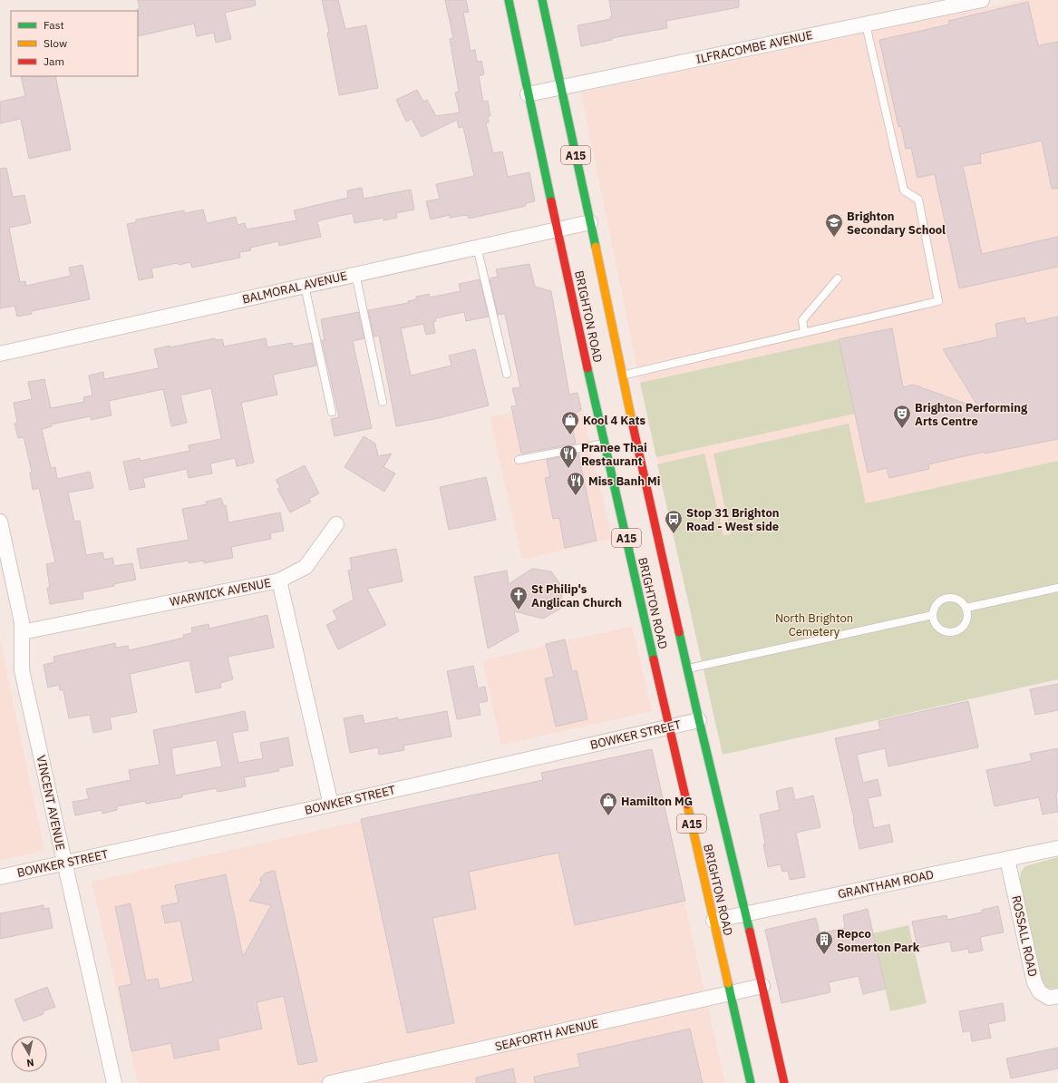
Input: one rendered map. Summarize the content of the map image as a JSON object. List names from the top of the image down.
{
  "streets": {
    "main road": ["A15", "BRIGHTON ROAD"],
    "street": [
      "ILFRACOMBE AVENUE",
      "BALMORAL AVENUE",
      "WARWICK AVENUE",
      "BOWKER STREET",
      "VINCENT AVENUE",
      "GRANTHAM ROAD",
      "ROSSALL ROAD",
      "SEAFORTH AVENUE"
    ]
  },
  "crossings": [
    ["ILFRACOMBE AVENUE", "BRIGHTON ROAD"],
    ["BALMORAL AVENUE", "BRIGHTON ROAD"],
    ["BRIGHTON ROAD", "BOWKER STREET"],
    ["BRIGHTON ROAD", "GRANTHAM ROAD"],
    ["BRIGHTON ROAD", "SEAFORTH AVENUE"],
    ["WARWICK AVENUE", "BOWKER STREET"],
    ["WARWICK AVENUE", "VINCENT AVENUE"],
    ["BOWKER STREET", "VINCENT AVENUE"],
    ["GRANTHAM ROAD", "ROSSALL ROAD"]
  ],
  "parks": ["North Brighton Cemetery"],
  "places": {
    "school or university": ["Brighton Secondary School"],
    "theatre": ["Brighton Performing Arts Centre"],
    "shop": ["Kool 4 Kats", "Hamilton MG"],
    "restaurant": ["Pranee Thai Restaurant", "Miss Banh Mi"],
    "bus stop": ["Stop 31 Brighton Road - West side"],
    "church": ["St Philip's Anglican Church"],
    "building": ["Repco Somerton Park"]
  },
  "legend": ["Fast", "Slow", "Jam"],
  "north": "bottom"
}
